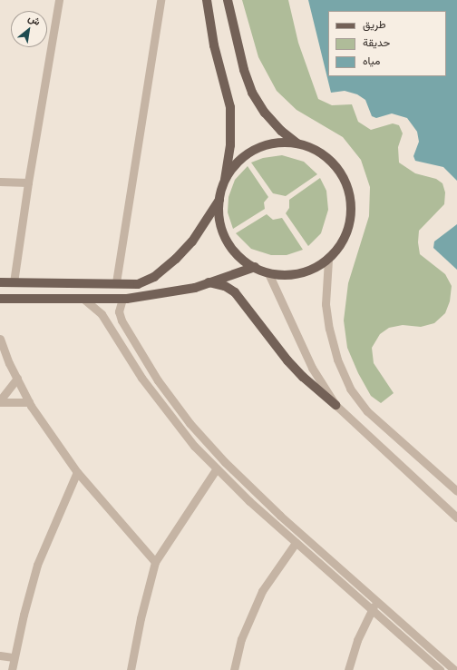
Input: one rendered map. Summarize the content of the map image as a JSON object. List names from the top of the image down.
{
  "legend": ["طريق", "حديقة", "مياه"],
  "north": "top right"
}
